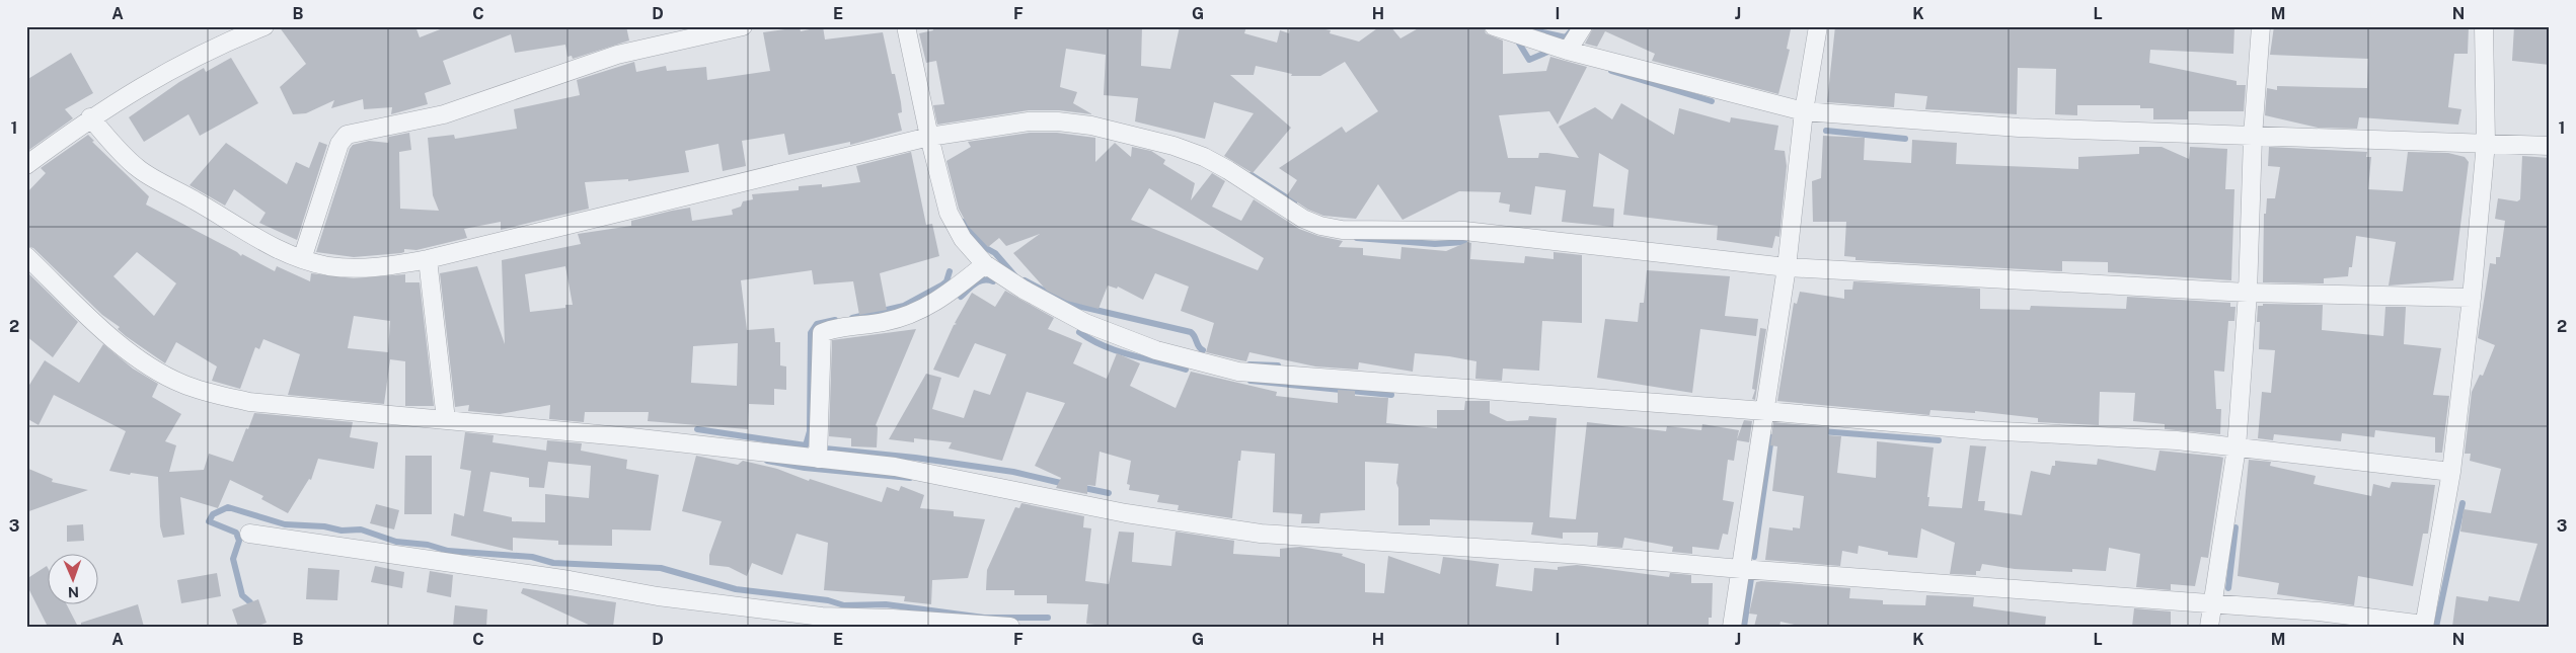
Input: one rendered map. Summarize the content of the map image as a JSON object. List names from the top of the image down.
{
  "north": "bottom",
  "grid": {
    "columns": [
      "A",
      "B",
      "C",
      "D",
      "E",
      "F",
      "G",
      "H",
      "I",
      "J",
      "K",
      "L",
      "M",
      "N"
    ],
    "rows": ["1", "2", "3"]
  }
}
